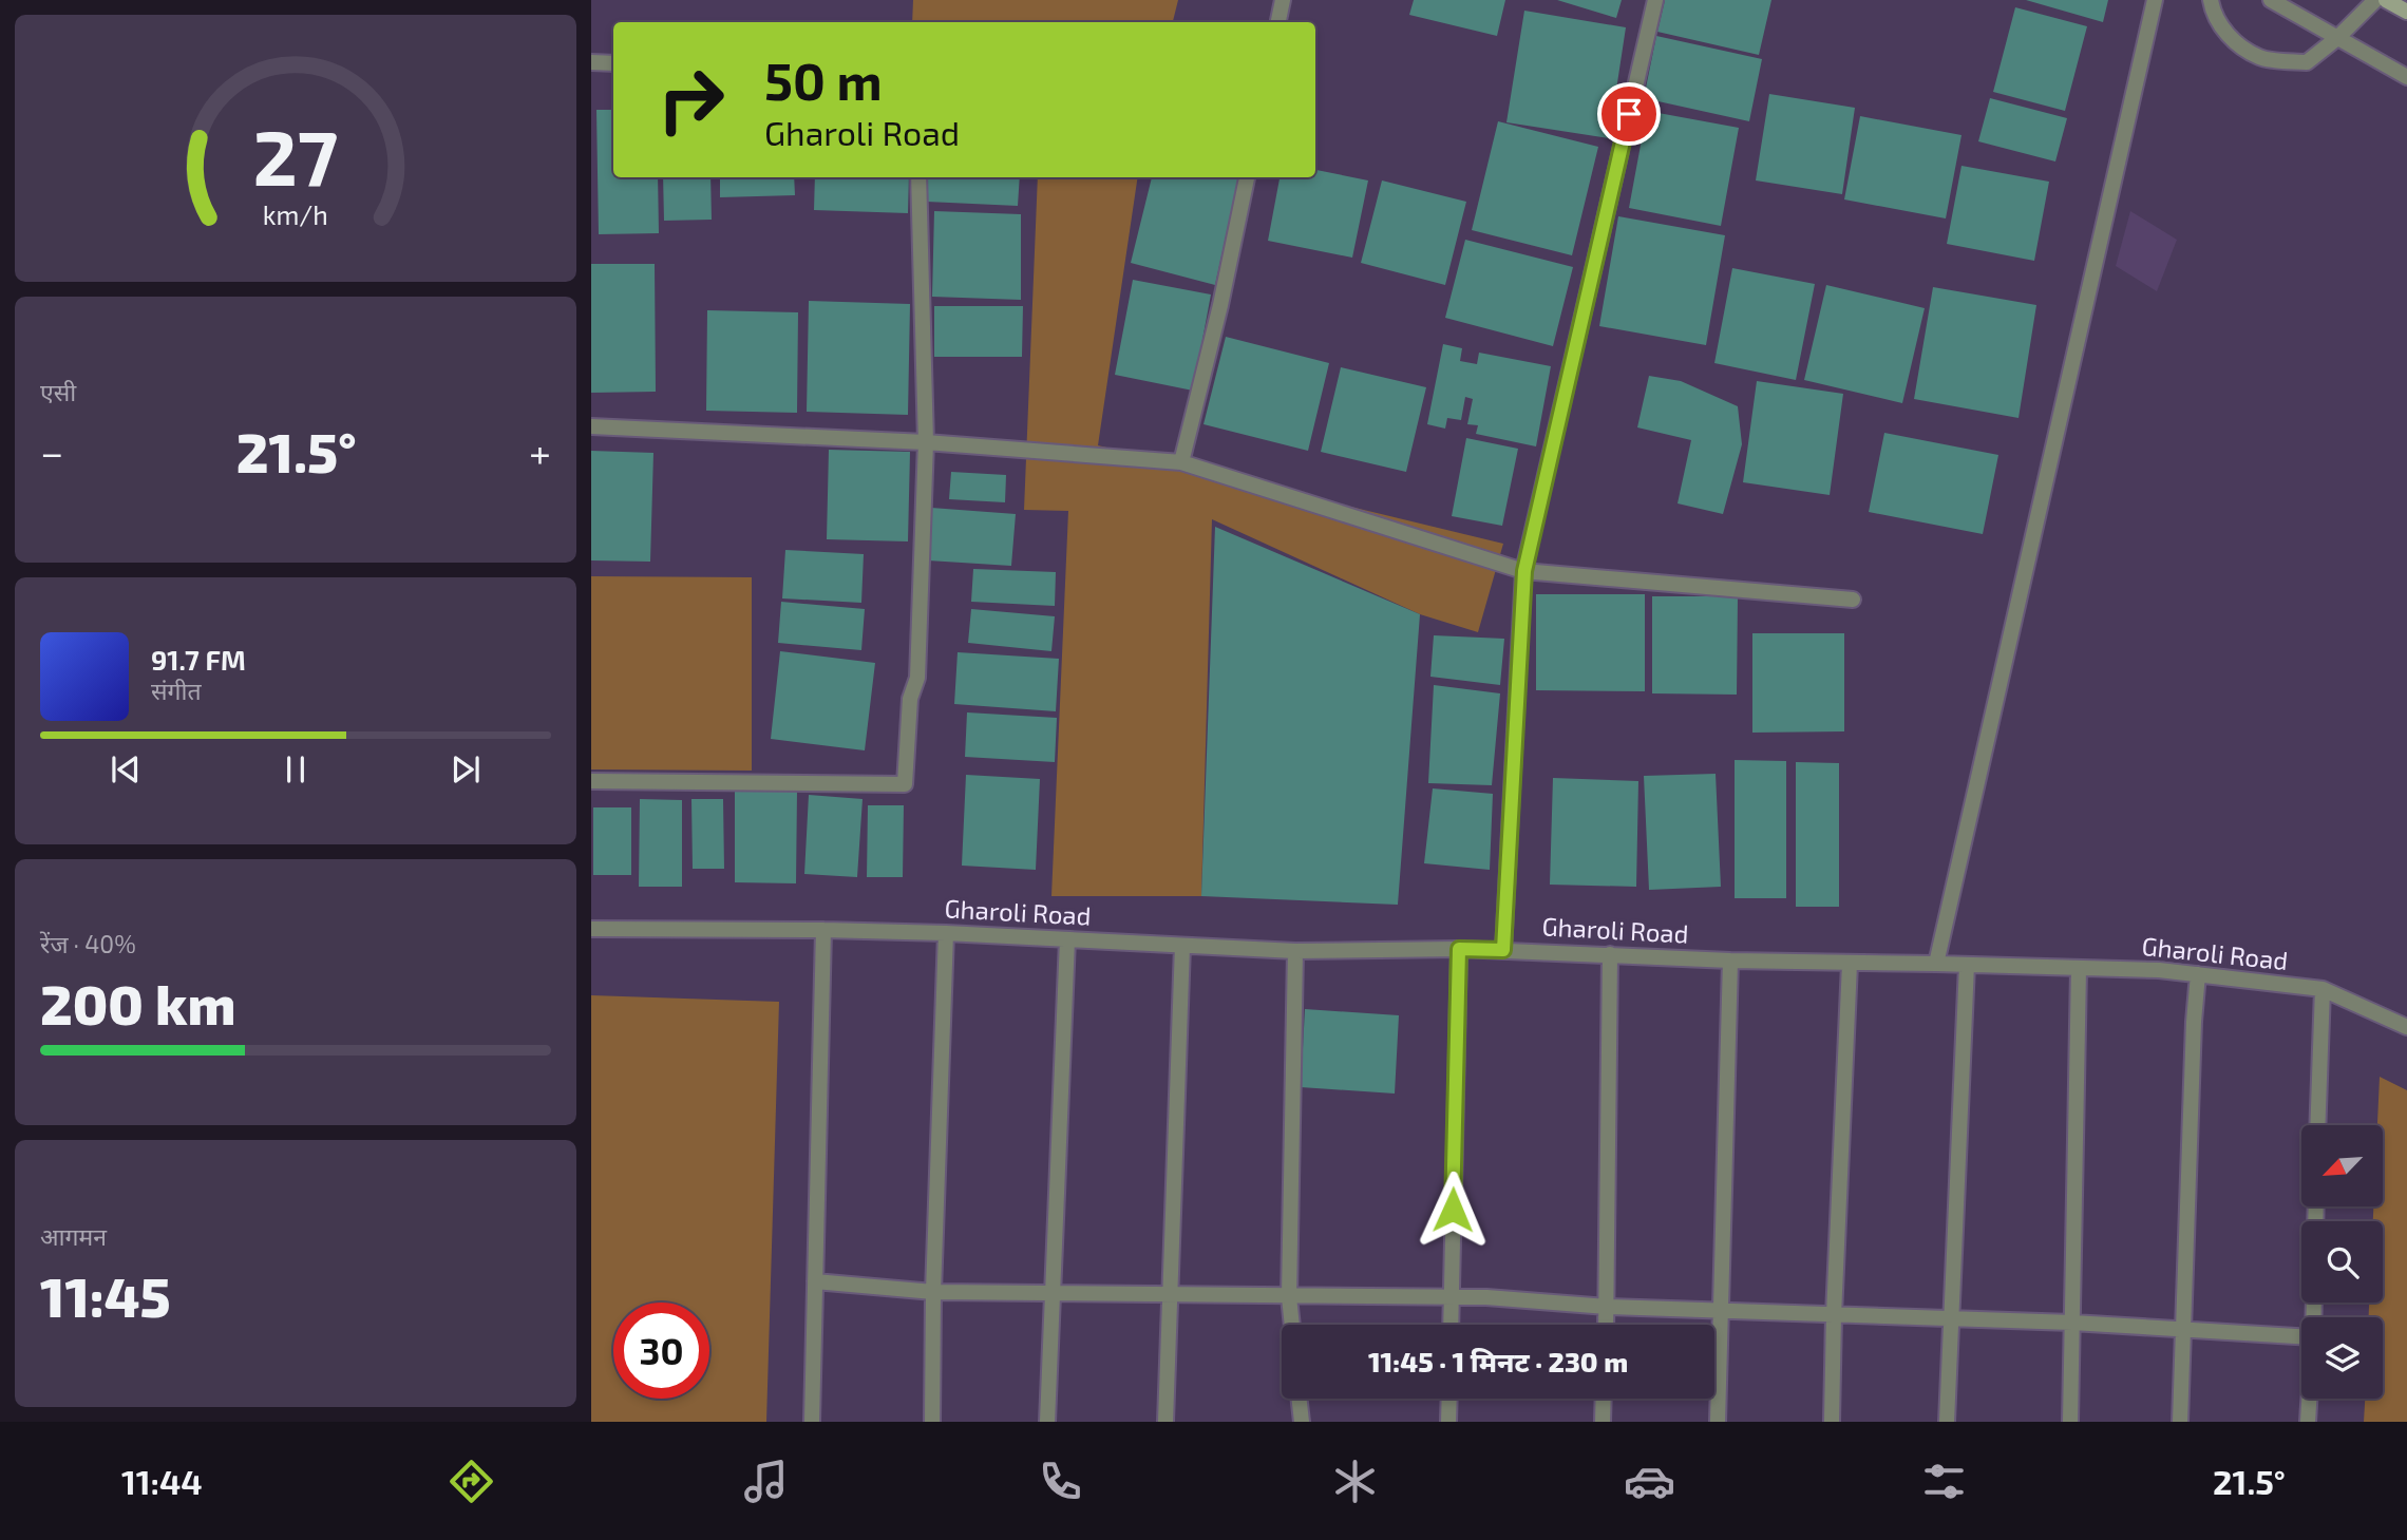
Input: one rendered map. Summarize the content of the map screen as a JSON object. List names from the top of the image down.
{
  "streets": {
    "street": ["Gharoli Road"]
  },
  "north": "bottom left",
  "page": {
    "turn": ["50 m", "Gharoli Road"],
    "tile": [
      "एसी",
      ["रेंज · 40%", "200 km"],
      ["आगमन", "11:45"]
    ],
    "heat": ["−", "21.5°", "+"],
    "song": ["91.7 FM", "संगीत"],
    "limit": "30",
    "trip": "11:45 · 1 मिनट · 230 m",
    "tabs": ["11:44", "21.5°"],
    "gauge": ["27", "km/h"]
  }
}
